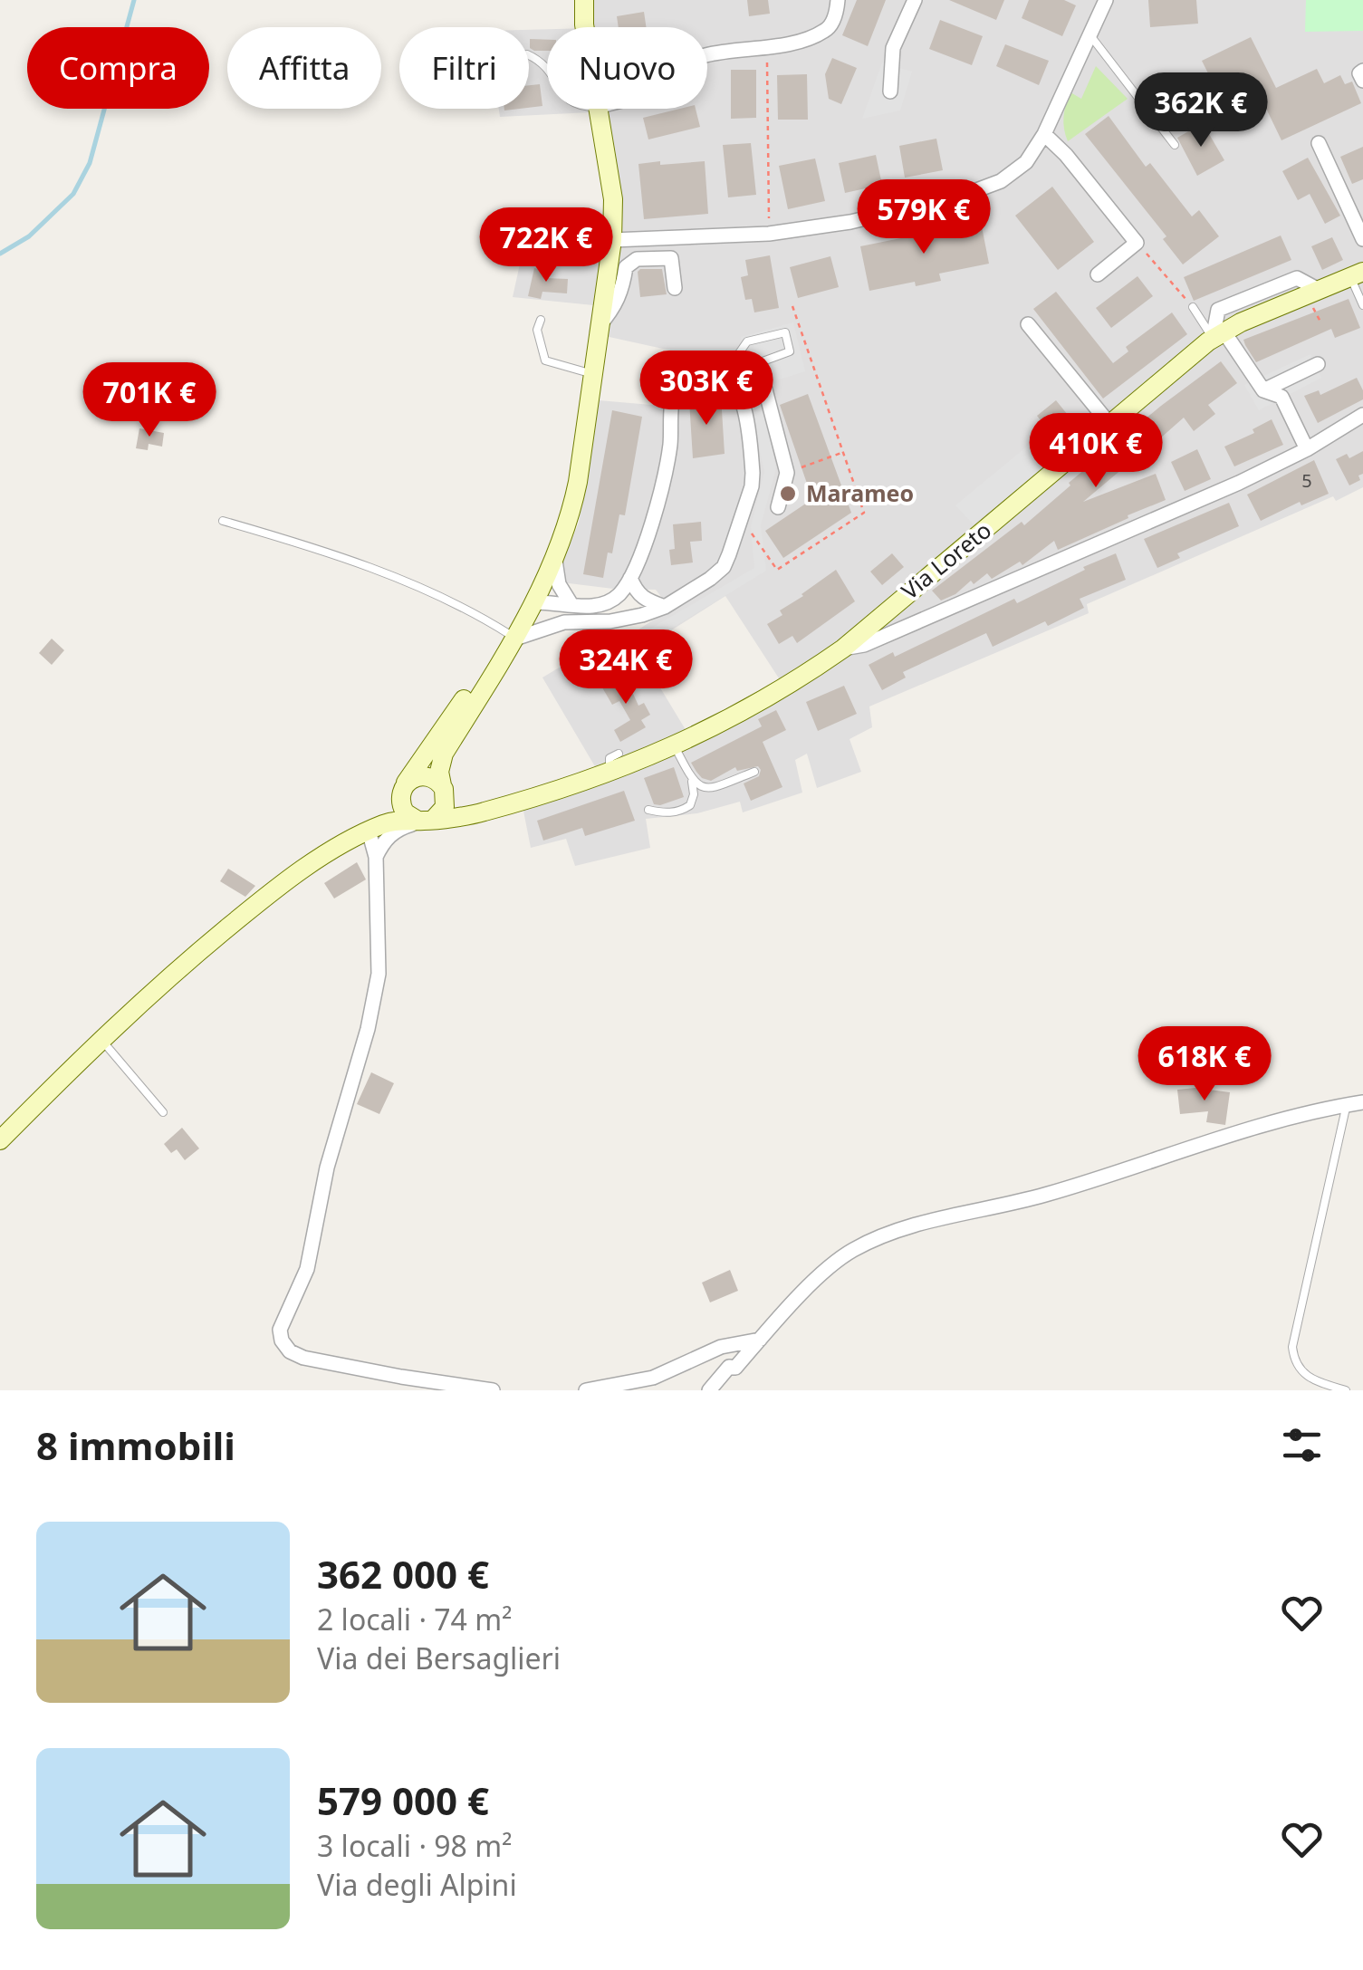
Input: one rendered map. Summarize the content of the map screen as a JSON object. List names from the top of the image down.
{
  "streets": {
    "main road": ["Via Loreto"]
  },
  "places": ["Marameo"],
  "house_numbers": ["5"],
  "page": {
    "chip": [
      "Compra",
      "Affitta",
      "Filtri",
      "Nuovo"
    ],
    "price": [
      "362K €",
      "579K €",
      "722K €",
      "303K €",
      "701K €",
      "410K €",
      "324K €",
      "618K €"
    ],
    "heading": "8 immobili",
    "list": [
      {
        "name": "362 000 €",
        "note": "2 locali · 74 m² · Via dei Bersaglieri"
      },
      {
        "name": "579 000 €",
        "note": "3 locali · 98 m² · Via degli Alpini"
      }
    ]
  }
}
